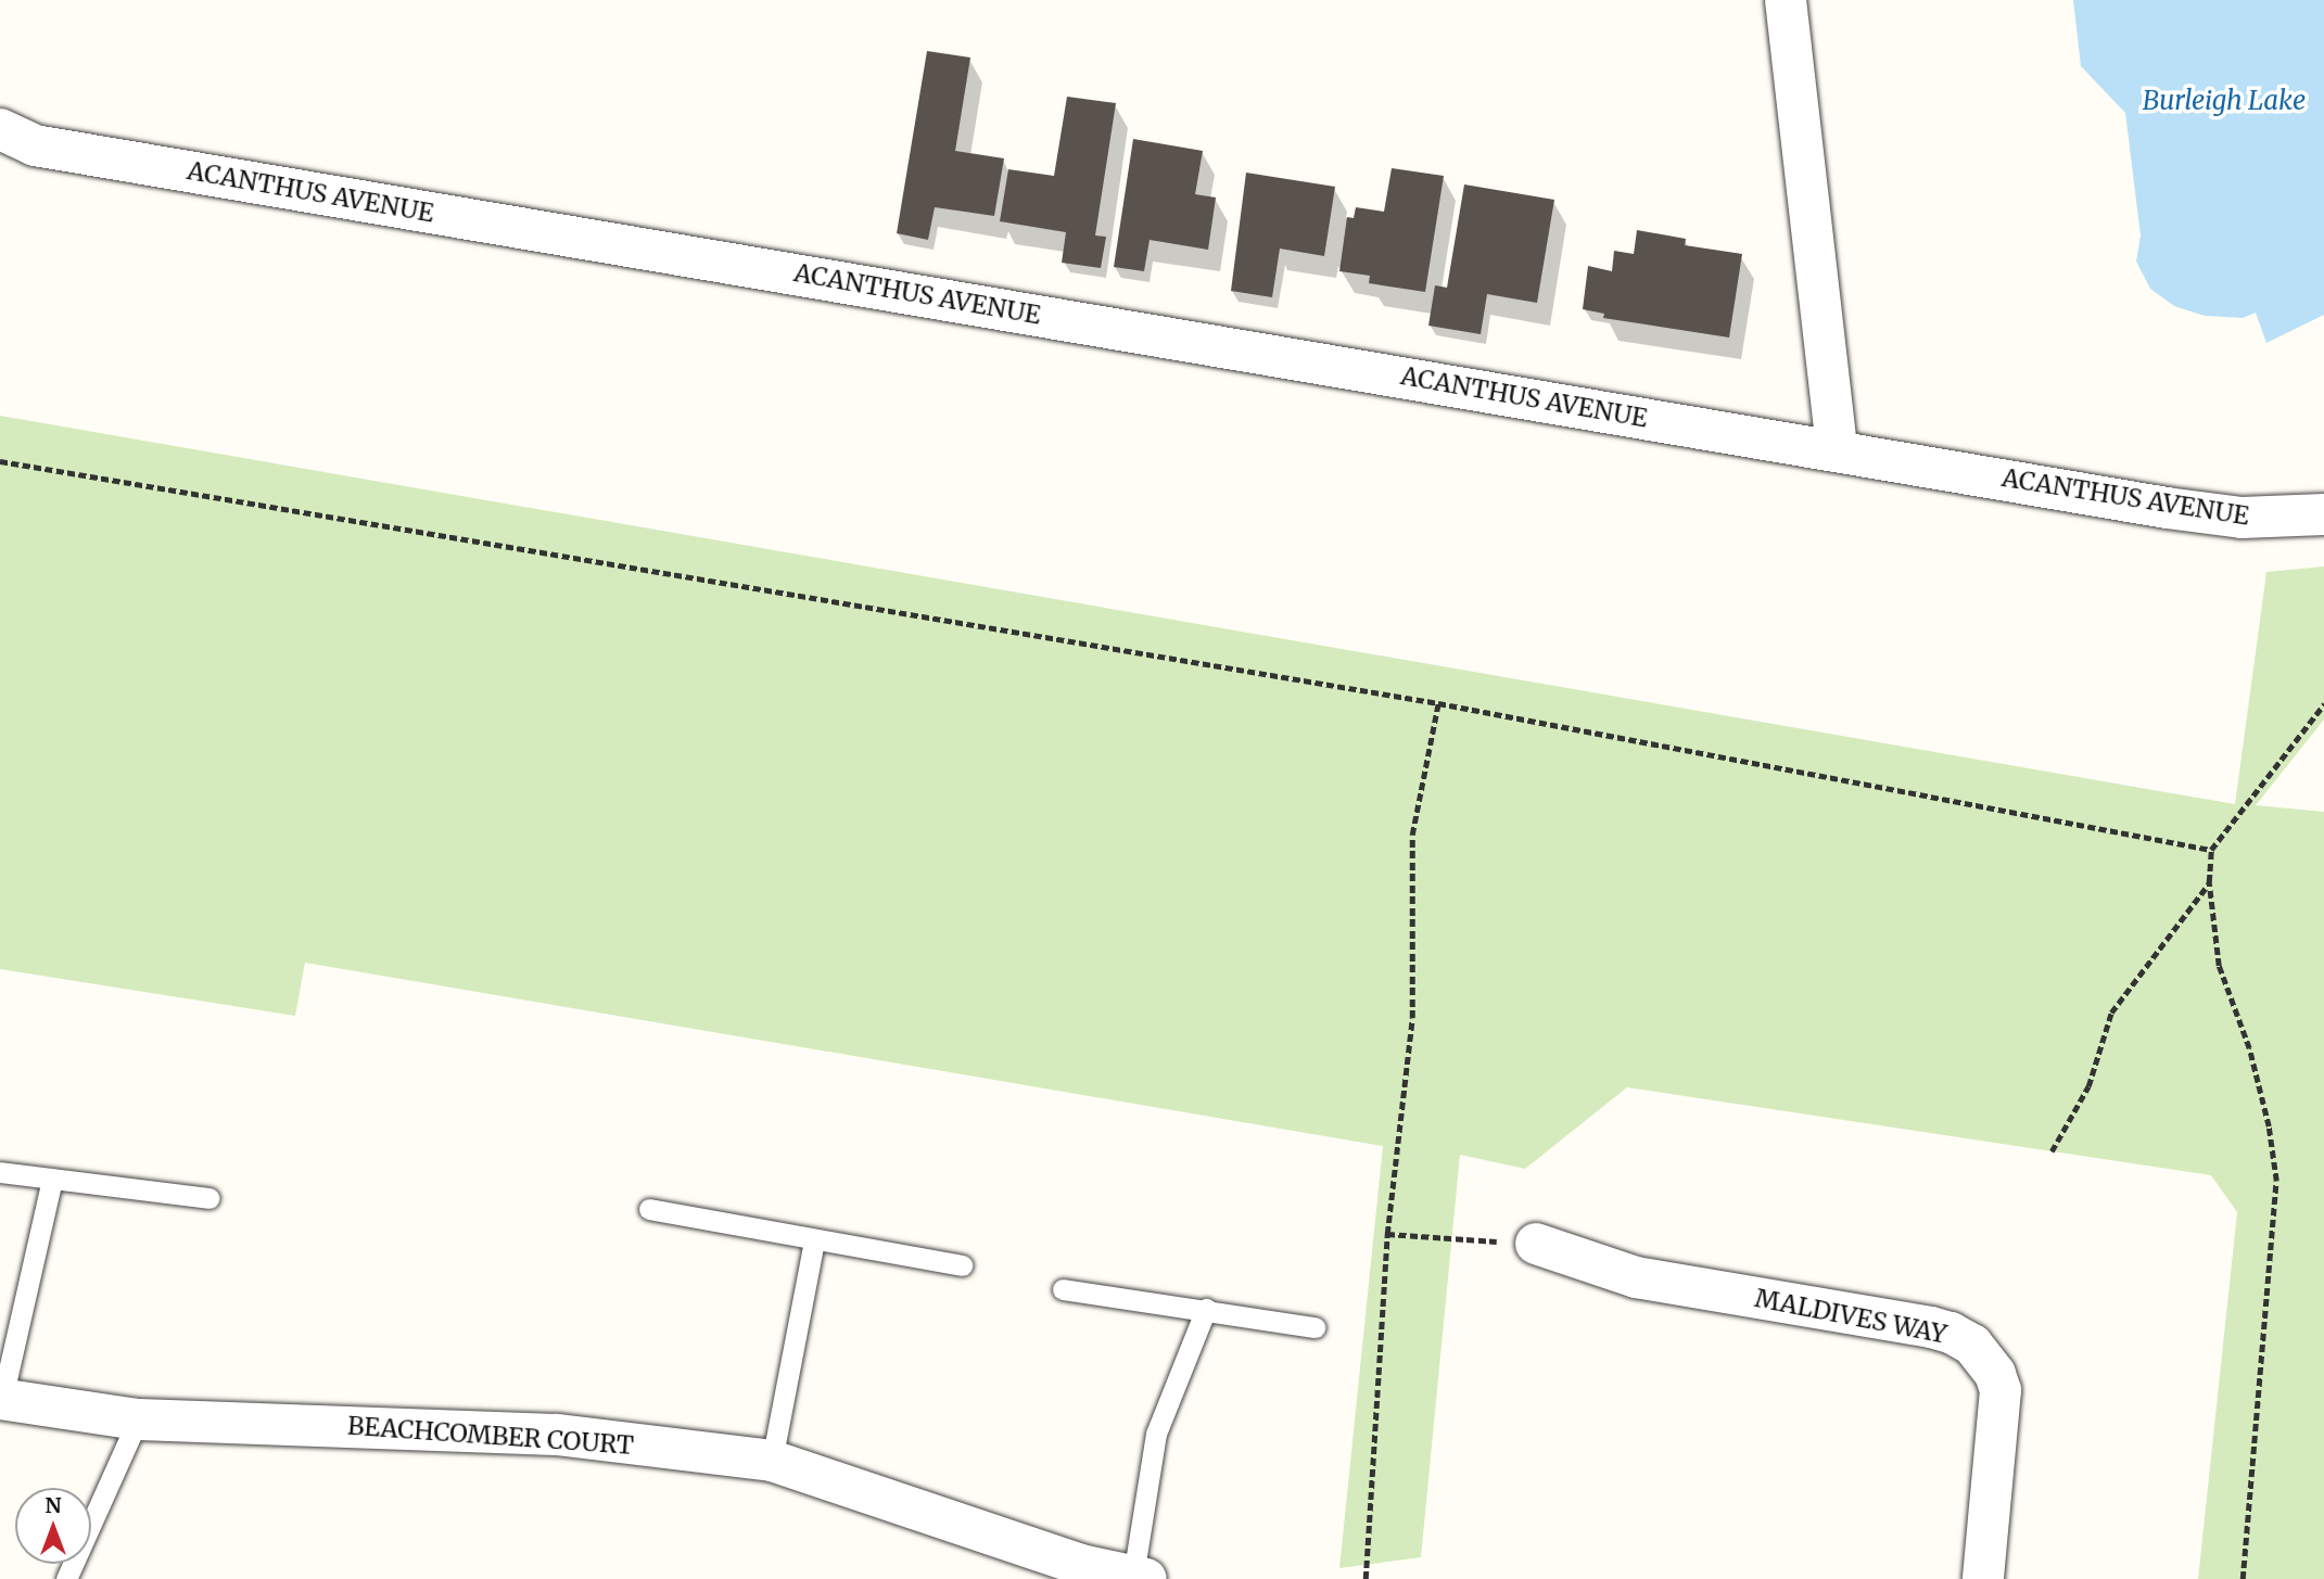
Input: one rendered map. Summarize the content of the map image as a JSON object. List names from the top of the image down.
{
  "streets": {
    "street": ["ACANTHUS AVENUE", "MALDIVES WAY", "BEACHCOMBER COURT"]
  },
  "water": ["Burleigh Lake"],
  "north": "top"
}
